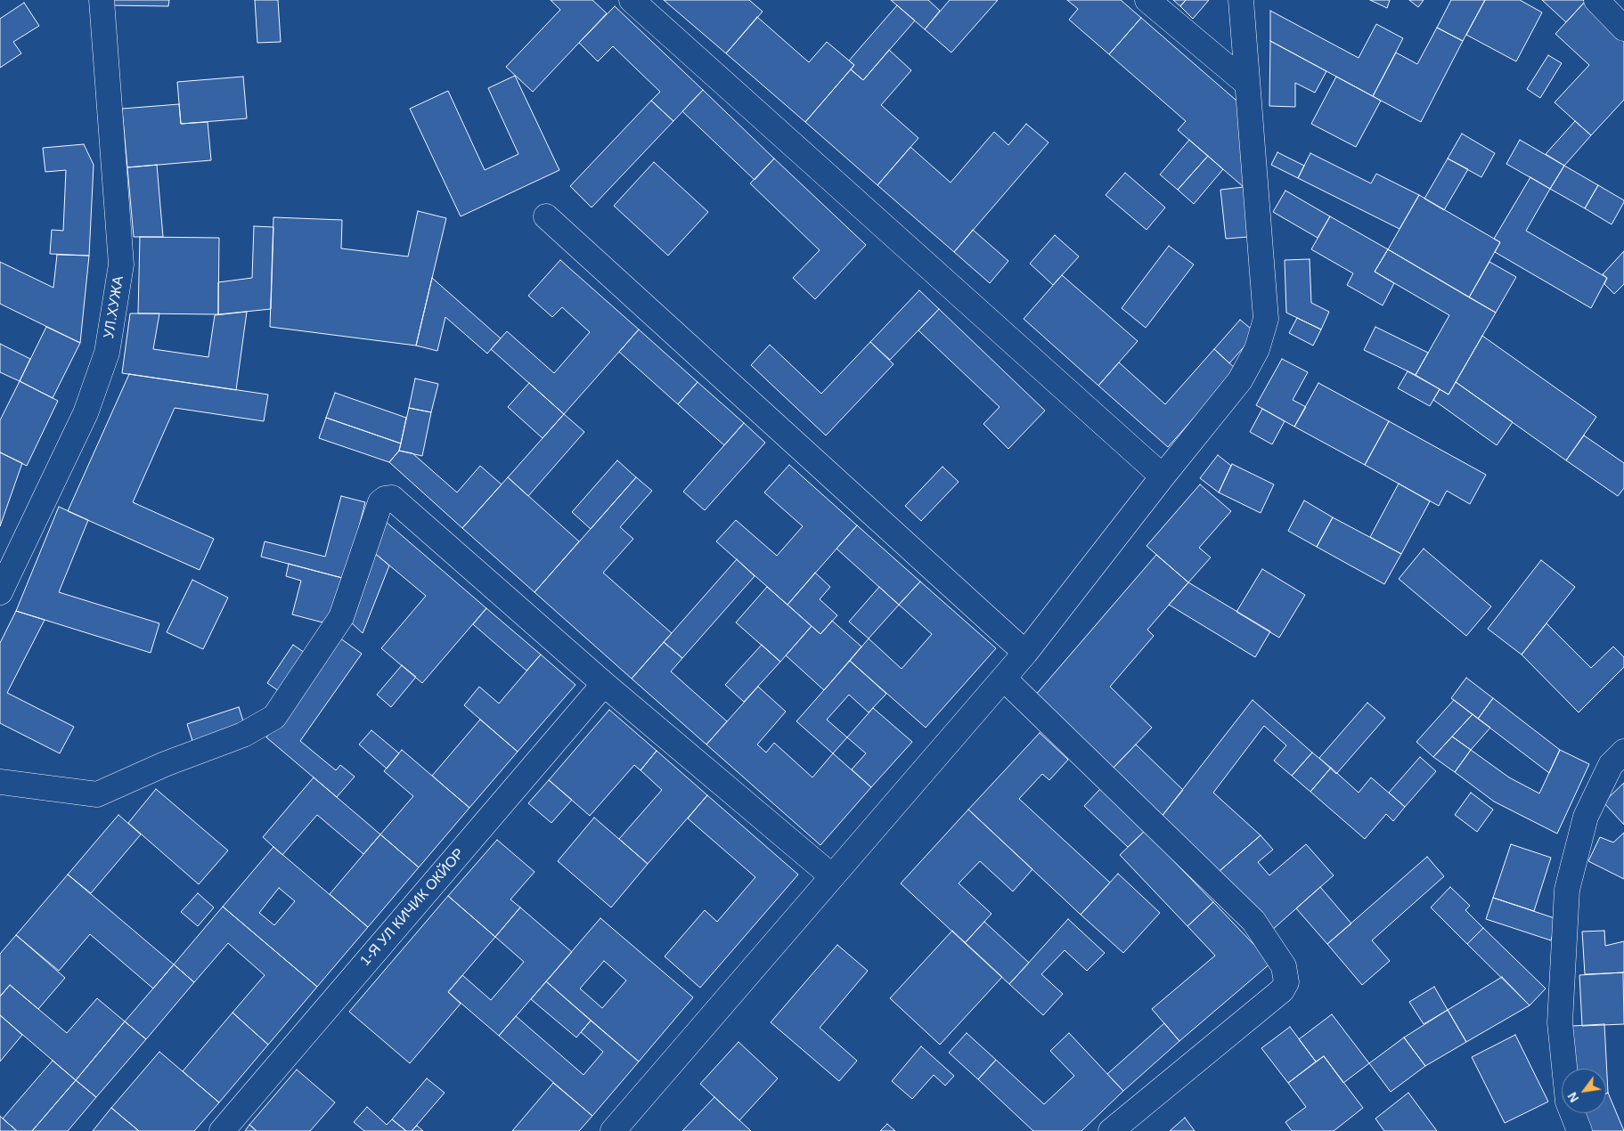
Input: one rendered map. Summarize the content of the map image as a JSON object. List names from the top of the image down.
{
  "streets": {
    "street": ["УЛ.ХУЖА", "1-Я УЛ КИЧИК ОКЙОР"]
  },
  "north": "bottom left"
}
